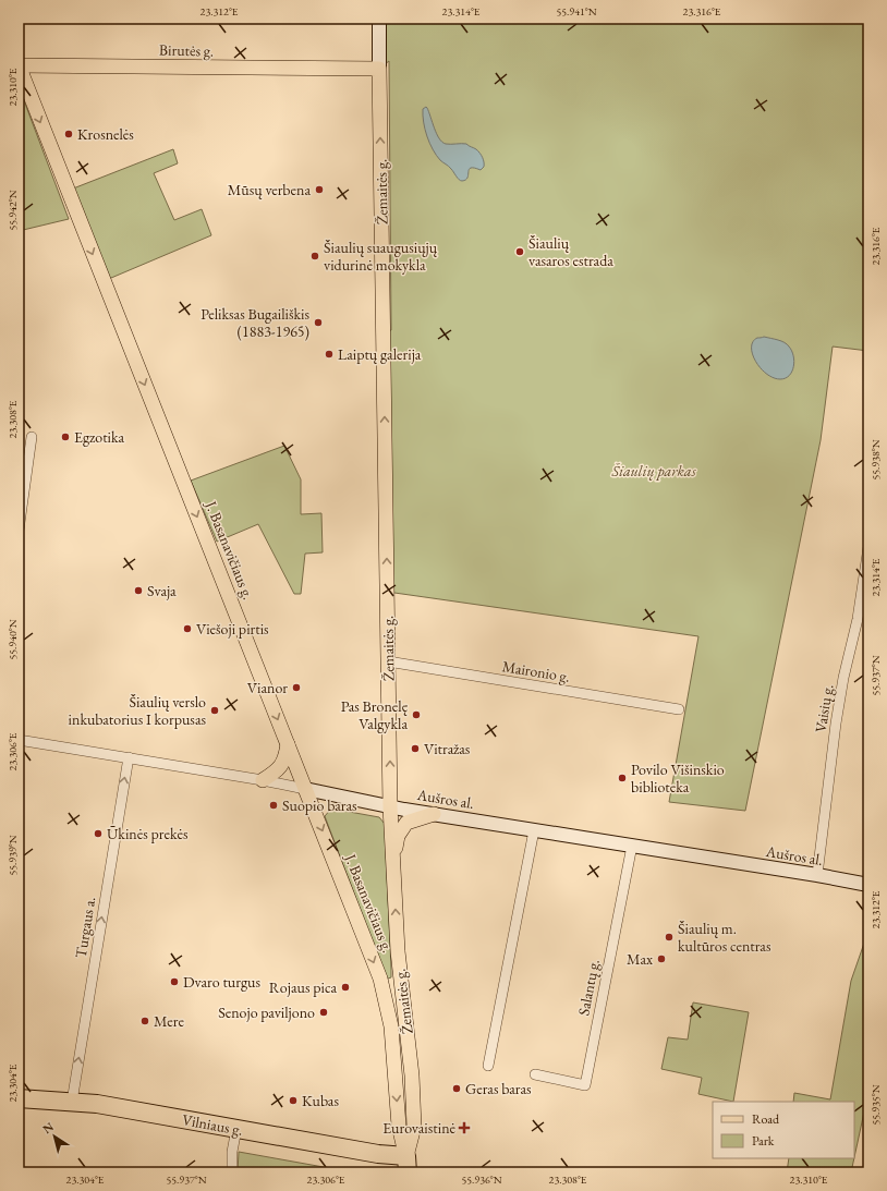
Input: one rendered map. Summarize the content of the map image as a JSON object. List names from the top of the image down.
{
  "streets": {
    "highway": ["Vilniaus g."],
    "main road": [
      "Birutės g.",
      "Žemaitės g.",
      "J. Basanavičiaus g.",
      "Aušros al."
    ],
    "street": [
      "Maironio g.",
      "Vaisių g.",
      "Turgaus a.",
      "Salantų g."
    ]
  },
  "crossings": [
    ["Birutės g.", "Žemaitės g."],
    ["Birutės g.", "J. Basanavičiaus g."],
    ["Žemaitės g.", "J. Basanavičiaus g."],
    ["Žemaitės g.", "Maironio g."],
    ["Žemaitės g.", "Aušros al."],
    ["Žemaitės g.", "Vilniaus g."],
    ["J. Basanavičiaus g.", "Aušros al."],
    ["J. Basanavičiaus g.", "Vilniaus g."],
    ["Vaisių g.", "Aušros al."],
    ["Aušros al.", "Turgaus a."],
    ["Aušros al.", "Salantų g."],
    ["Turgaus a.", "Vilniaus g."]
  ],
  "one_way": ["Žemaitės g.", "J. Basanavičiaus g.", "Turgaus a."],
  "parks": ["Šiaulių parkas"],
  "places": {
    "other": [
      "Krosnelės",
      "Mūsų verbena",
      "Šiaulių vasaros estrada",
      "Šiaulių suaugusiųjų vidurinė mokykla",
      "Peliksas Bugailiškis (1883-1965)",
      "Laiptų galerija",
      "Egzotika",
      "Svaja",
      "Viešoji pirtis",
      "Vianor",
      "Šiaulių verslo inkubatorius I korpusas",
      "Pas Bronelę Valgykla",
      "Vitražas",
      "Povilo Višinskio biblioteka",
      "Suopio baras",
      "Ūkinės prekės",
      "Šiaulių m. kultūros centras",
      "Max",
      "Dvaro turgus",
      "Rojaus pica",
      "Senojo paviljono",
      "Mere",
      "Geras baras",
      "Kubas"
    ],
    "health": ["Eurovaistinė"]
  },
  "legend": ["Road", "Park"],
  "north": "top left",
  "coordinates": [
    "23.312°E",
    "23.314°E",
    "55.941°N",
    "23.316°E",
    "23.310°E",
    "55.942°N",
    "23.308°E",
    "55.938°N",
    "55.940°N",
    "55.937°N",
    "23.306°E",
    "55.939°N",
    "23.304°E",
    "55.935°N",
    "55.936°N"
  ]
}
